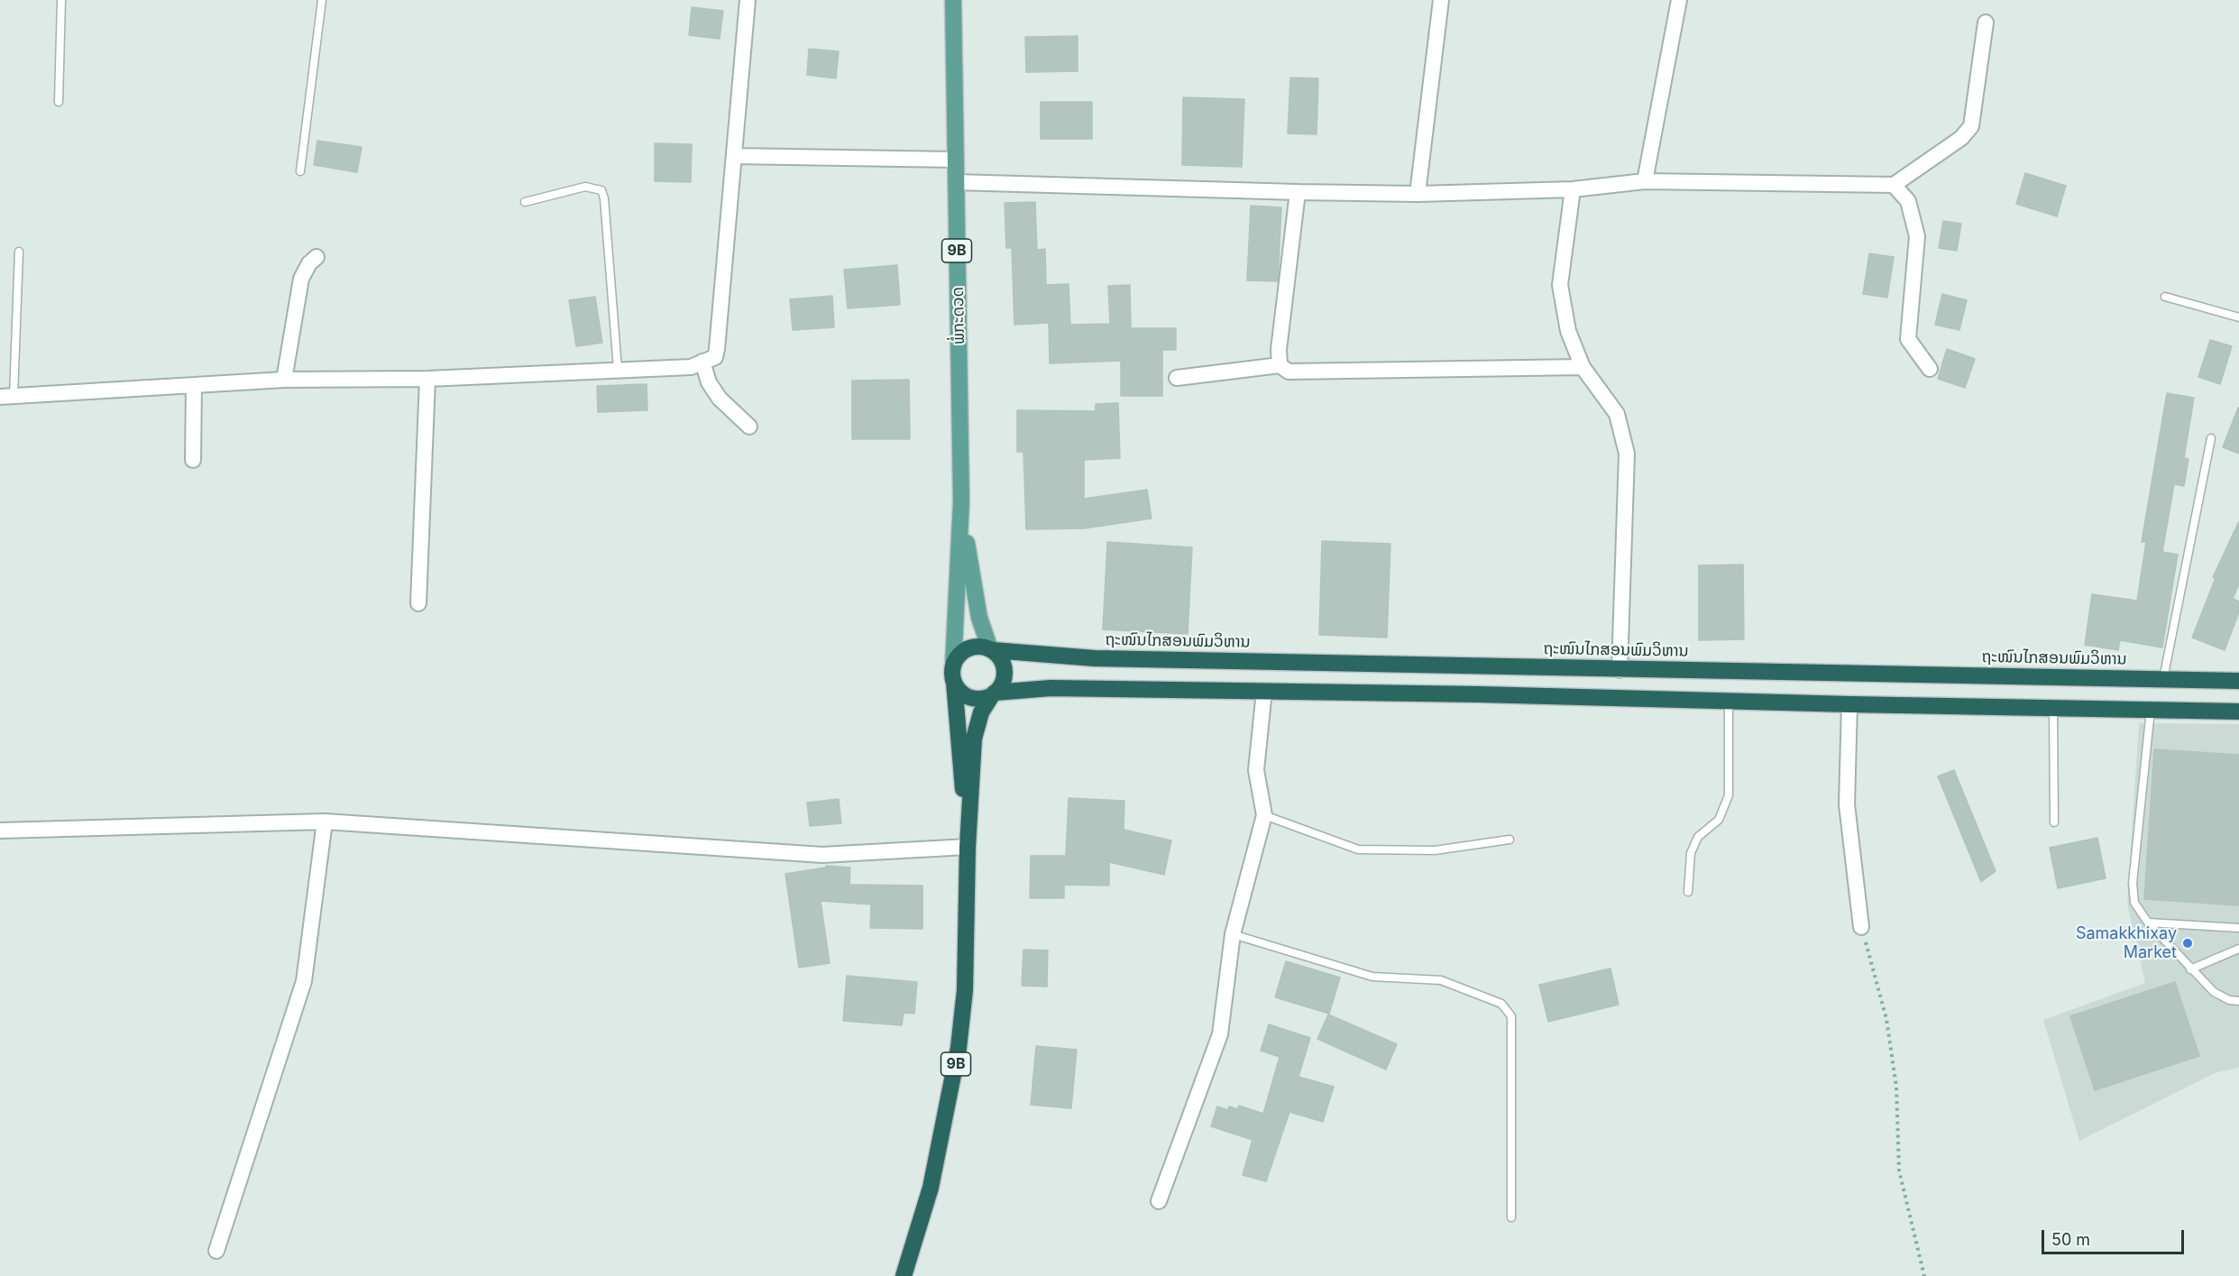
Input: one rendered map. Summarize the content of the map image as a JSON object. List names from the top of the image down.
{
  "streets": {
    "highway": ["9B", "ຖະໜົນໄກສອນພົມວິຫານ"],
    "main road": ["ພໍ່ກະດວດ"]
  },
  "crossings": [
    ["9B", "ພໍ່ກະດວດ"],
    ["9B", "ຖະໜົນໄກສອນພົມວິຫານ"]
  ],
  "places": ["Samakkhixay Market"],
  "scale_bar": "50 m"
}
